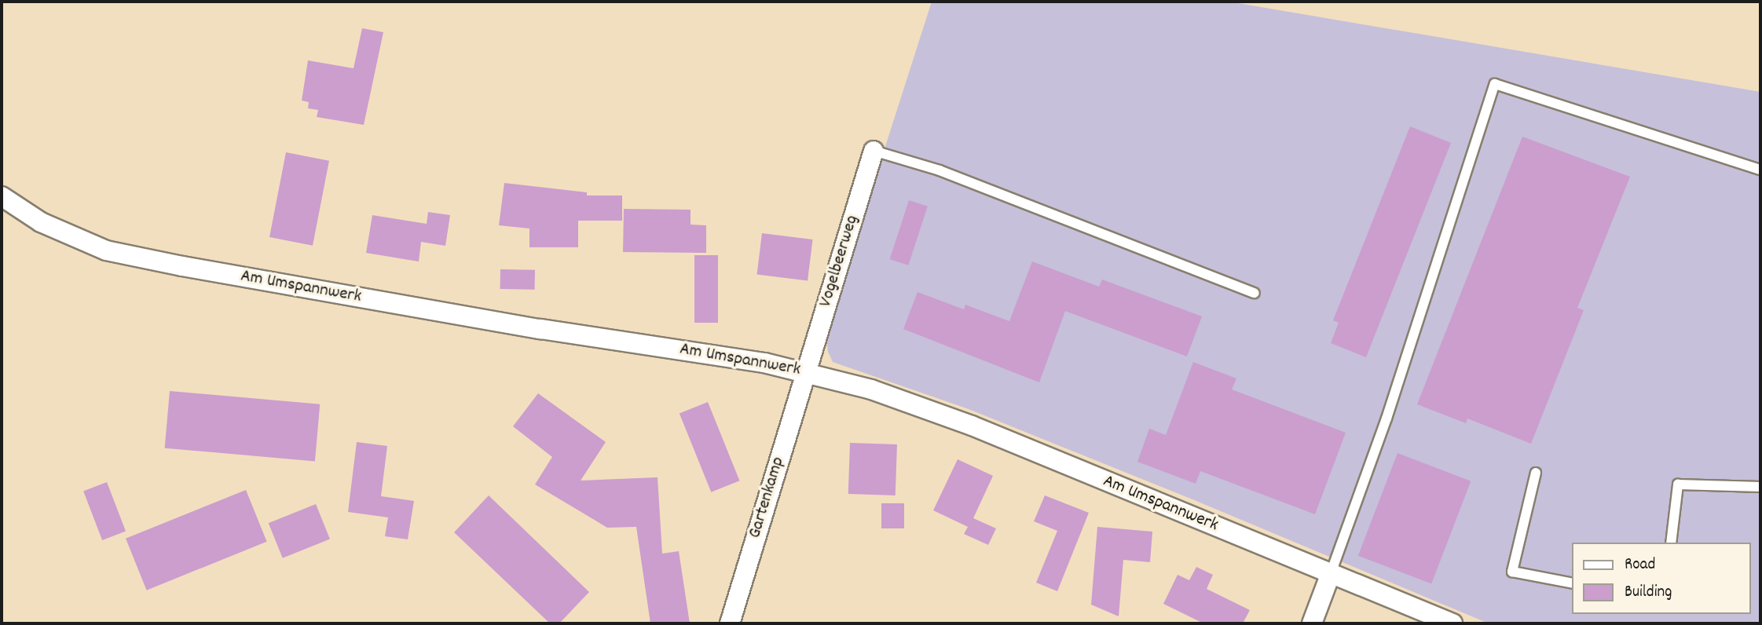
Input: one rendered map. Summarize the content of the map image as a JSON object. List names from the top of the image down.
{
  "streets": {
    "street": ["Vogelbeerweg", "Am Umspannwerk", "Gartenkamp"]
  },
  "crossings": [
    ["Vogelbeerweg", "Am Umspannwerk"],
    ["Vogelbeerweg", "Gartenkamp"],
    ["Am Umspannwerk", "Gartenkamp"]
  ],
  "legend": ["Road", "Building"]
}
